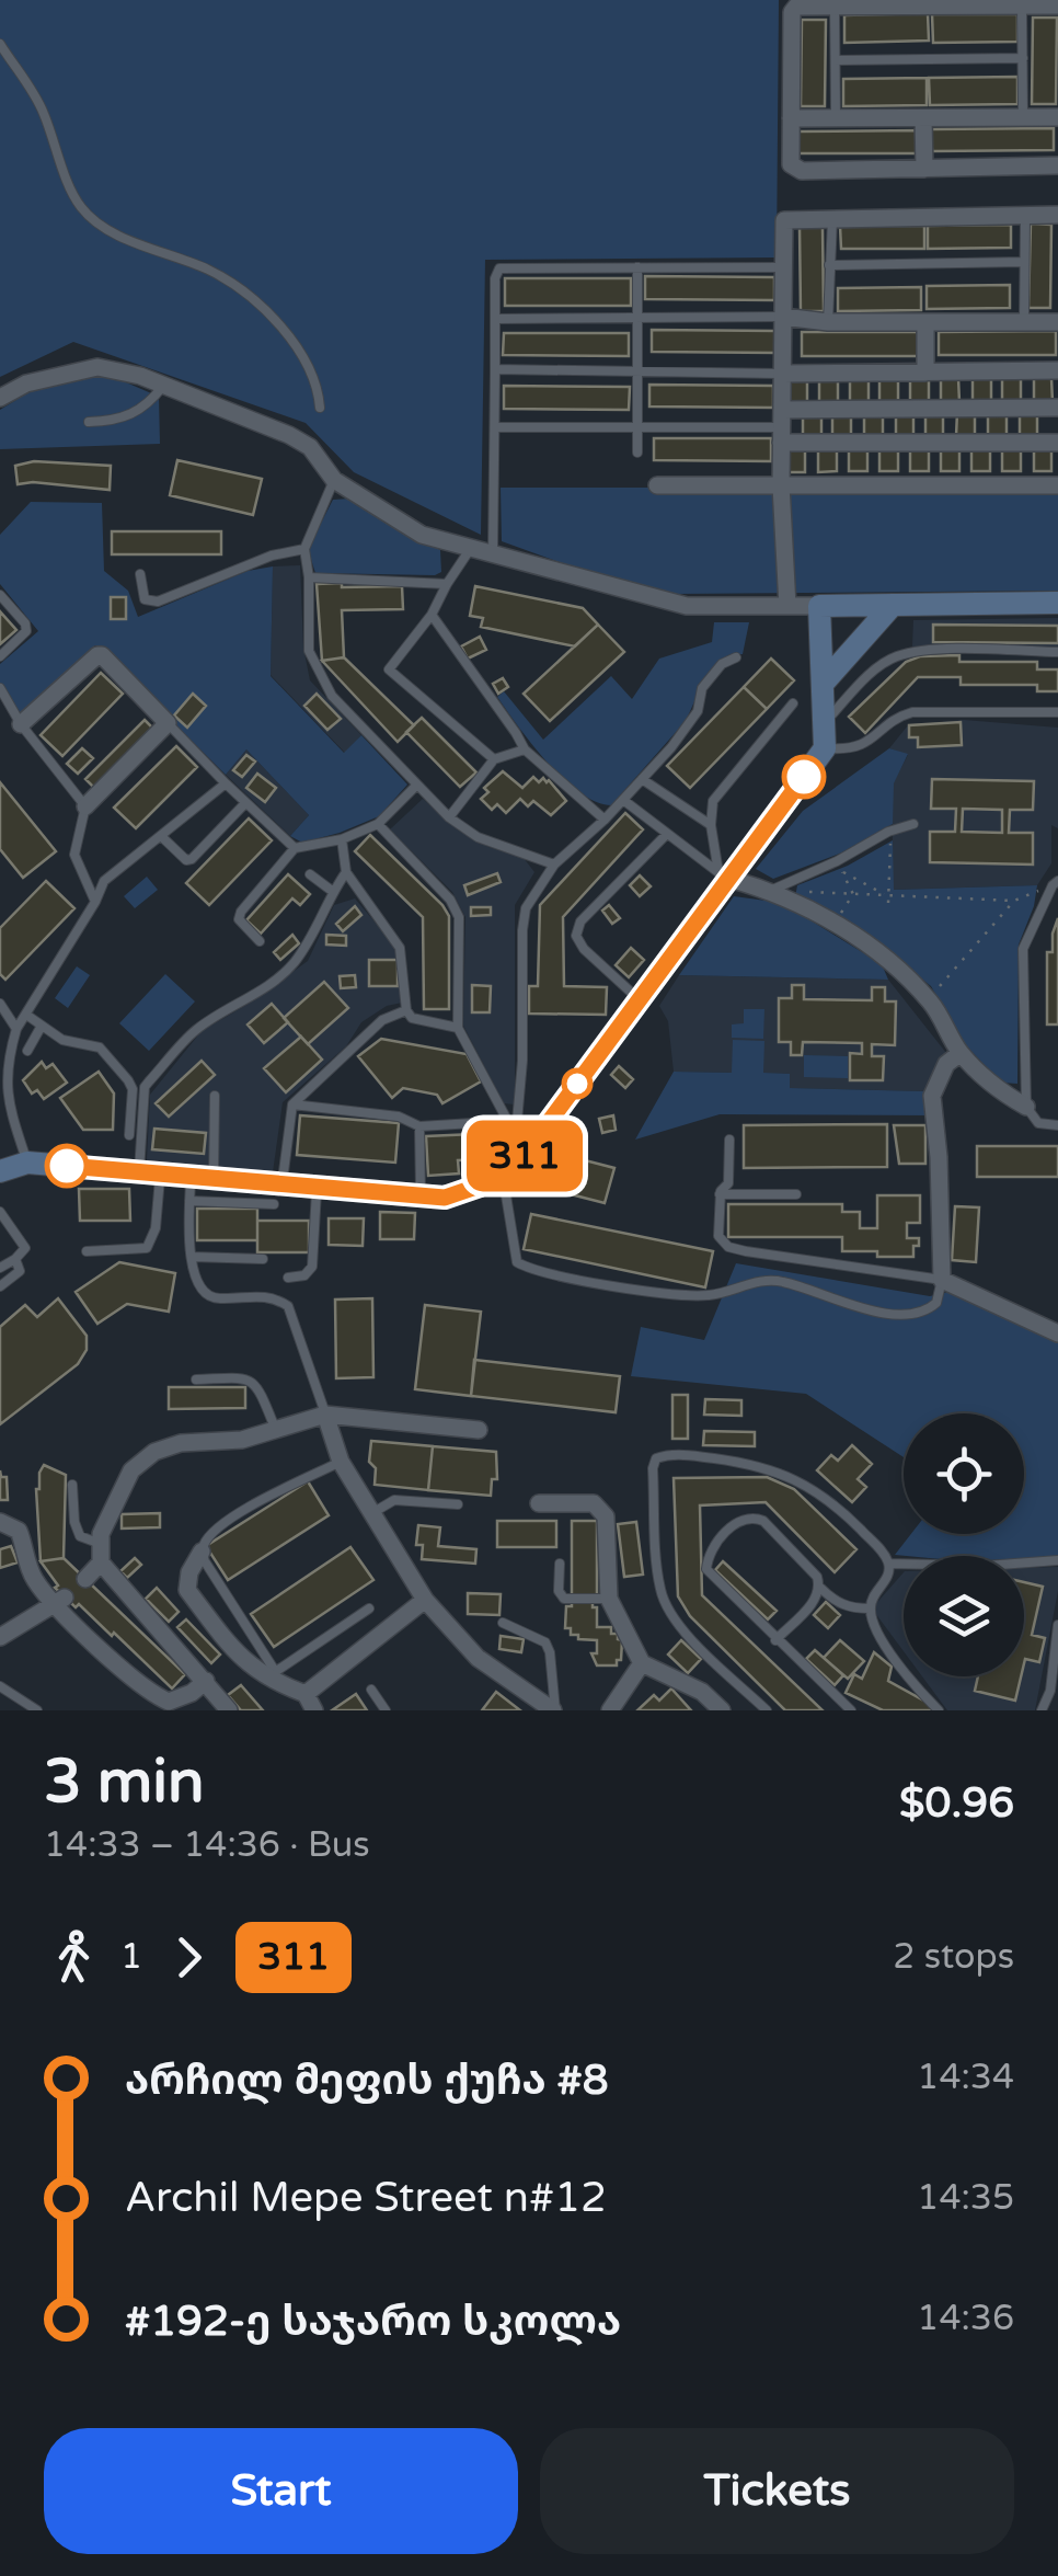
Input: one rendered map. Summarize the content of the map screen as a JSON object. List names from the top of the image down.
{
  "lines": ["bus line 311"],
  "page": {
    "on_map": "311",
    "heading": ["3 min", "14:33 – 14:36 · Bus", "$0.96"],
    "legs": ["1", "311", "2 stops"],
    "list": [
      {
        "name": "არჩილ მეფის ქუჩა #8",
        "value": "14:34"
      },
      {
        "name": "Archil Mepe Street n#12",
        "value": "14:35"
      },
      {
        "name": "#192-ე საჯარო სკოლა",
        "value": "14:36"
      }
    ],
    "buttons": ["Start", "Tickets"]
  }
}
